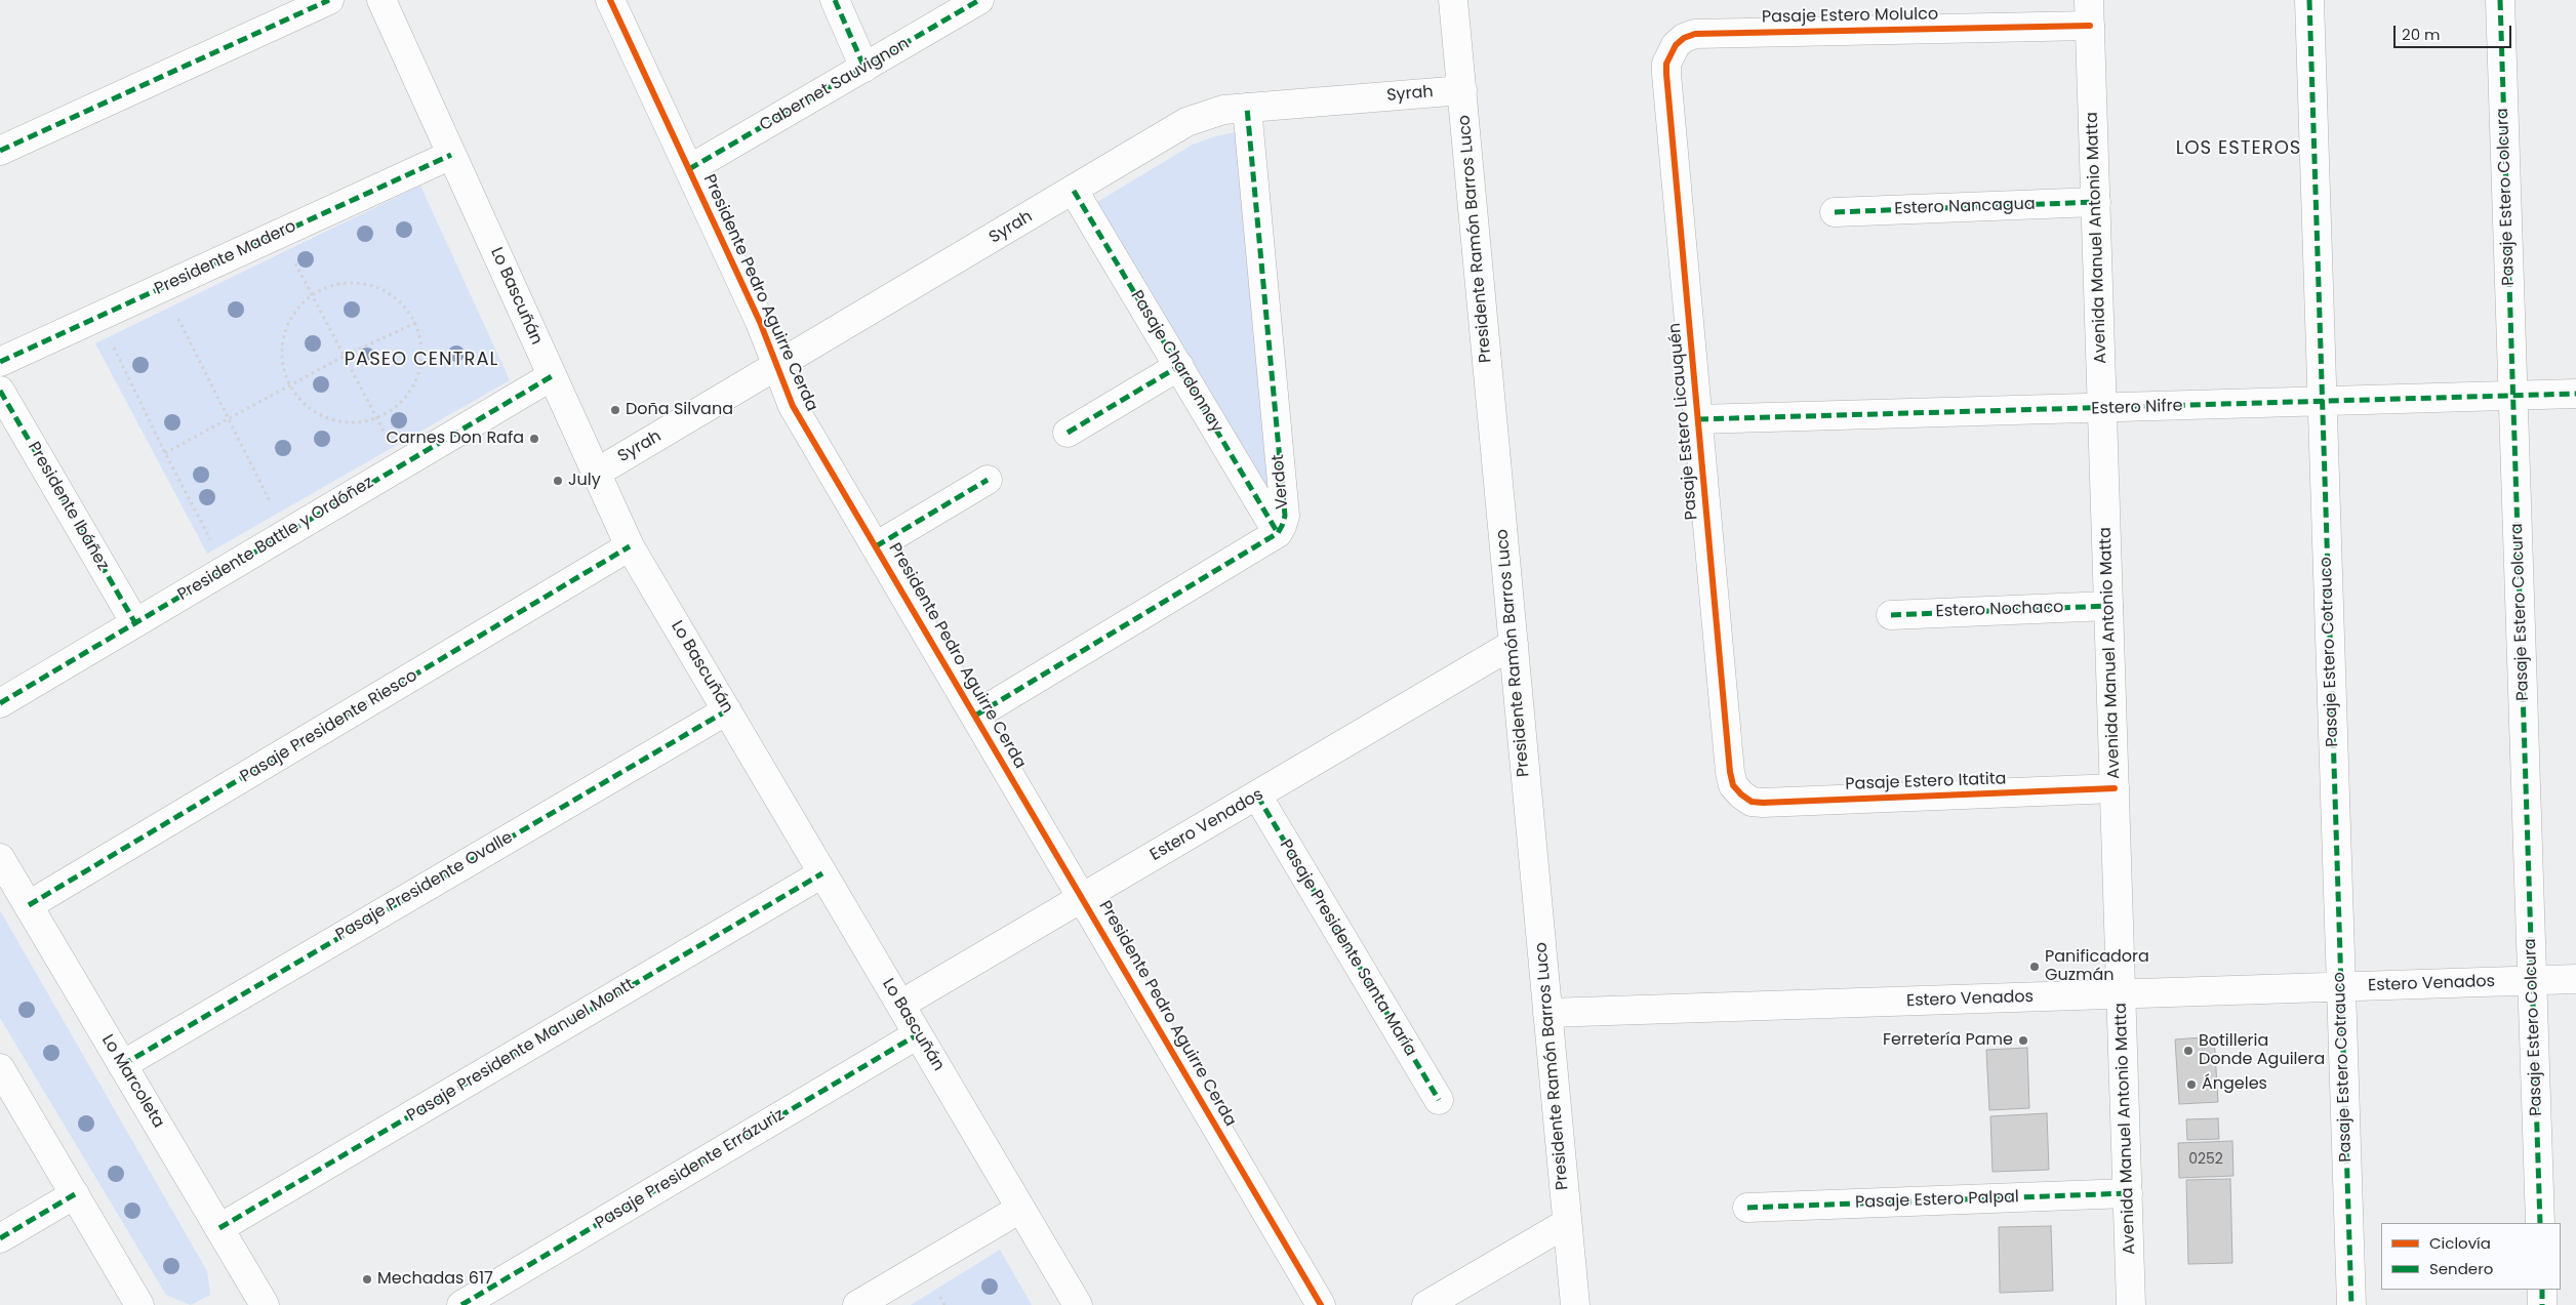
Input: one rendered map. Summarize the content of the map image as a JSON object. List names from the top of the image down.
{
  "streets": {
    "street": [
      "Pasaje Estero Molulco",
      "Cabernet Sauvignon",
      "Syrah",
      "Pasaje Estero Colcura",
      "Estero Nancagua",
      "Avenida Manuel Antonio Matta",
      "Presidente Ramón Barros Luco",
      "Presidente Madero",
      "Presidente Pedro Aguirre Cerda",
      "Lo Bascuñán",
      "Pasaje Chardonnay",
      "Estero Nifre",
      "Pasaje Estero Licauquén",
      "Verdot",
      "Presidente Ibáñez",
      "Presidente Battle y Ordóñez",
      "Estero Nochaco",
      "Pasaje Estero Cotrauco",
      "Pasaje Presidente Riesco",
      "Pasaje Estero Itatita",
      "Estero Venados",
      "Pasaje Presidente Ovalle",
      "Pasaje Presidente Santa María",
      "Pasaje Presidente Manuel Montt",
      "Lo Marcoleta",
      "Pasaje Presidente Errázuriz",
      "Pasaje Estero Palpal"
    ]
  },
  "crossings": [
    ["Pasaje Estero Molulco", "Avenida Manuel Antonio Matta"],
    ["Pasaje Estero Molulco", "Pasaje Estero Licauquén"],
    ["Cabernet Sauvignon", "Presidente Pedro Aguirre Cerda"],
    ["Syrah", "Presidente Ramón Barros Luco"],
    ["Syrah", "Presidente Pedro Aguirre Cerda"],
    ["Syrah", "Lo Bascuñán"],
    ["Syrah", "Pasaje Chardonnay"],
    ["Syrah", "Verdot"],
    ["Pasaje Estero Colcura", "Estero Nifre"],
    ["Pasaje Estero Colcura", "Estero Venados"],
    ["Estero Nancagua", "Avenida Manuel Antonio Matta"],
    ["Avenida Manuel Antonio Matta", "Estero Nifre"],
    ["Avenida Manuel Antonio Matta", "Estero Nochaco"],
    ["Avenida Manuel Antonio Matta", "Pasaje Estero Itatita"],
    ["Avenida Manuel Antonio Matta", "Estero Venados"],
    ["Avenida Manuel Antonio Matta", "Pasaje Estero Palpal"],
    ["Presidente Ramón Barros Luco", "Estero Venados"],
    ["Presidente Madero", "Lo Bascuñán"],
    ["Presidente Pedro Aguirre Cerda", "Verdot"],
    ["Presidente Pedro Aguirre Cerda", "Estero Venados"],
    ["Lo Bascuñán", "Presidente Battle y Ordóñez"],
    ["Lo Bascuñán", "Pasaje Presidente Riesco"],
    ["Lo Bascuñán", "Estero Venados"],
    ["Lo Bascuñán", "Pasaje Presidente Ovalle"],
    ["Lo Bascuñán", "Pasaje Presidente Manuel Montt"],
    ["Lo Bascuñán", "Pasaje Presidente Errázuriz"],
    ["Pasaje Chardonnay", "Verdot"],
    ["Estero Nifre", "Pasaje Estero Licauquén"],
    ["Estero Nifre", "Pasaje Estero Cotrauco"],
    ["Pasaje Estero Licauquén", "Pasaje Estero Itatita"],
    ["Presidente Ibáñez", "Presidente Battle y Ordóñez"],
    ["Pasaje Estero Cotrauco", "Estero Venados"],
    ["Pasaje Presidente Riesco", "Lo Marcoleta"],
    ["Estero Venados", "Pasaje Presidente Santa María"],
    ["Pasaje Presidente Ovalle", "Lo Marcoleta"],
    ["Pasaje Presidente Manuel Montt", "Lo Marcoleta"]
  ],
  "districts": ["LOS ESTEROS", "PASEO CENTRAL"],
  "places": [
    "Doña Silvana",
    "Carnes Don Rafa",
    "July",
    "Panificadora Guzmán",
    "Ferretería Pame",
    "Botilleria Donde Aguilera",
    "Ángeles",
    "Mechadas 617"
  ],
  "house_numbers": ["0252"],
  "legend": ["Ciclovía", "Sendero"],
  "scale_bar": "20 m"
}
